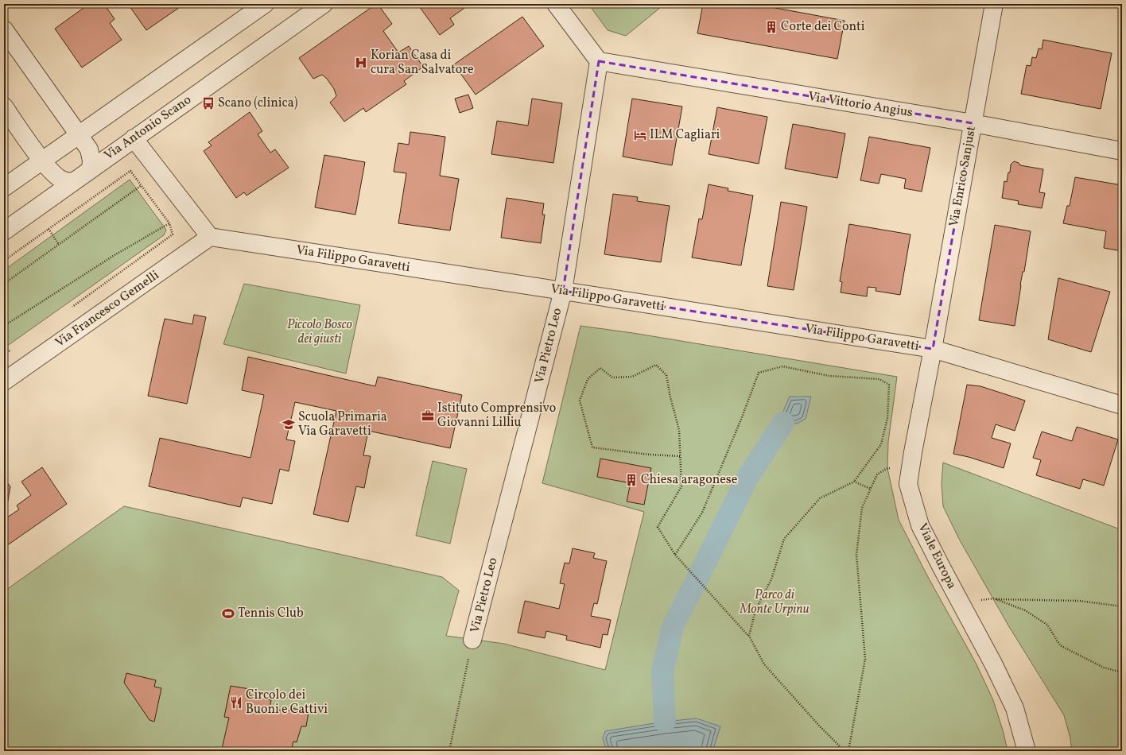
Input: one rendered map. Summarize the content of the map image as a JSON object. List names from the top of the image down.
{
  "streets": {
    "street": [
      "Via Vittorio Angius",
      "Via Antonio Scano",
      "Via Enrico Sanjust",
      "Via Filippo Garavetti",
      "Via Francesco Gemelli",
      "Via Pietro Leo",
      "Viale Europa"
    ]
  },
  "crossings": [
    ["Via Vittorio Angius", "Via Enrico Sanjust"],
    ["Via Vittorio Angius", "Via Pietro Leo"],
    ["Via Enrico Sanjust", "Via Filippo Garavetti"],
    ["Via Enrico Sanjust", "Viale Europa"],
    ["Via Filippo Garavetti", "Via Francesco Gemelli"],
    ["Via Filippo Garavetti", "Via Pietro Leo"],
    ["Via Filippo Garavetti", "Viale Europa"]
  ],
  "parks": ["Piccolo Bosco dei giusti", "Parco di Monte Urpinu"],
  "places": {
    "building": ["Corte dei Conti", "Chiesa aragonese"],
    "hospital": ["Korian Casa di cura San Salvatore"],
    "bus stop": ["Scano (clinica)"],
    "hotel": ["ILM Cagliari"],
    "office": ["Istituto Comprensivo Giovanni Lilliu"],
    "school or university": ["Scuola Primaria Via Garavetti"],
    "sports": ["Tennis Club"],
    "restaurant": ["Circolo dei Buoni e Cattivi"]
  }
}
